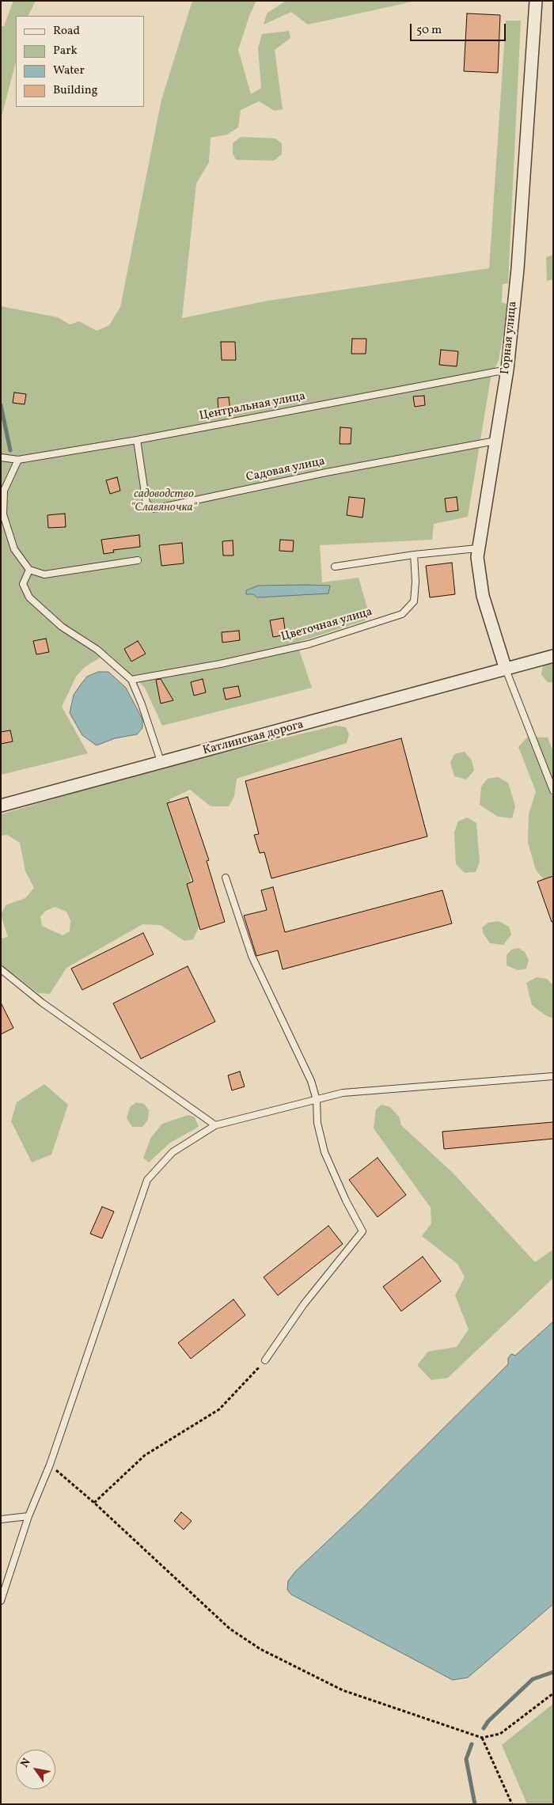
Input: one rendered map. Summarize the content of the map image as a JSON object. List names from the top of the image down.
{
  "streets": {
    "street": ["Горная улица", "Катлинская дорога"],
    "lane": ["Центральная улица", "Садовая улица", "Цветочная улица"]
  },
  "crossings": [
    ["Горная улица", "Центральная улица"],
    ["Горная улица", "Садовая улица"],
    ["Горная улица", "Катлинская дорога"],
    ["Центральная улица", "Садовая улица"]
  ],
  "parks": ["садоводство \"Славяночка\""],
  "legend": [
    "Road",
    "Park",
    "Water",
    "Building"
  ],
  "scale_bar": "50 m",
  "north": "top left"
}
